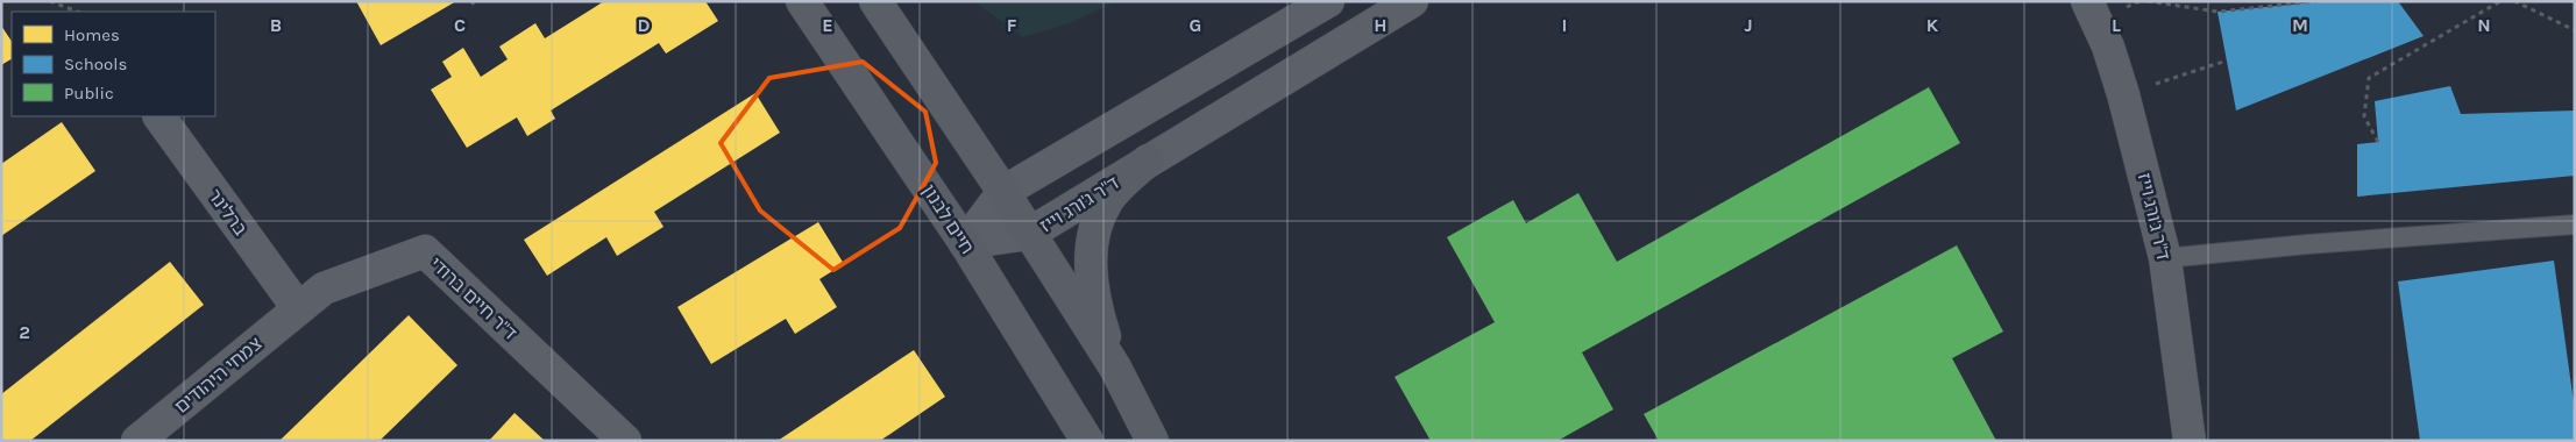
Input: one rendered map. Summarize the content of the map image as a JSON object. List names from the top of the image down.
{
  "streets": {
    "main road": ["חיים לבנון"],
    "street": [
      "ד\"ר ג'ורג וייז",
      "ברלינר",
      "ד\"ר חיים ברודי",
      "צמחי היהודים"
    ]
  },
  "crossings": [
    ["ד\"ר ג'ורג וייז", "חיים לבנון"],
    ["ברלינר", "ד\"ר חיים ברודי"],
    ["ברלינר", "צמחי היהודים"],
    ["ד\"ר חיים ברודי", "צמחי היהודים"]
  ],
  "legend": ["Homes", "Schools", "Public"],
  "grid": {
    "columns": [
      "B",
      "C",
      "D",
      "E",
      "F",
      "G",
      "H",
      "I",
      "J",
      "K",
      "L",
      "M",
      "N"
    ],
    "rows": ["2"]
  }
}
